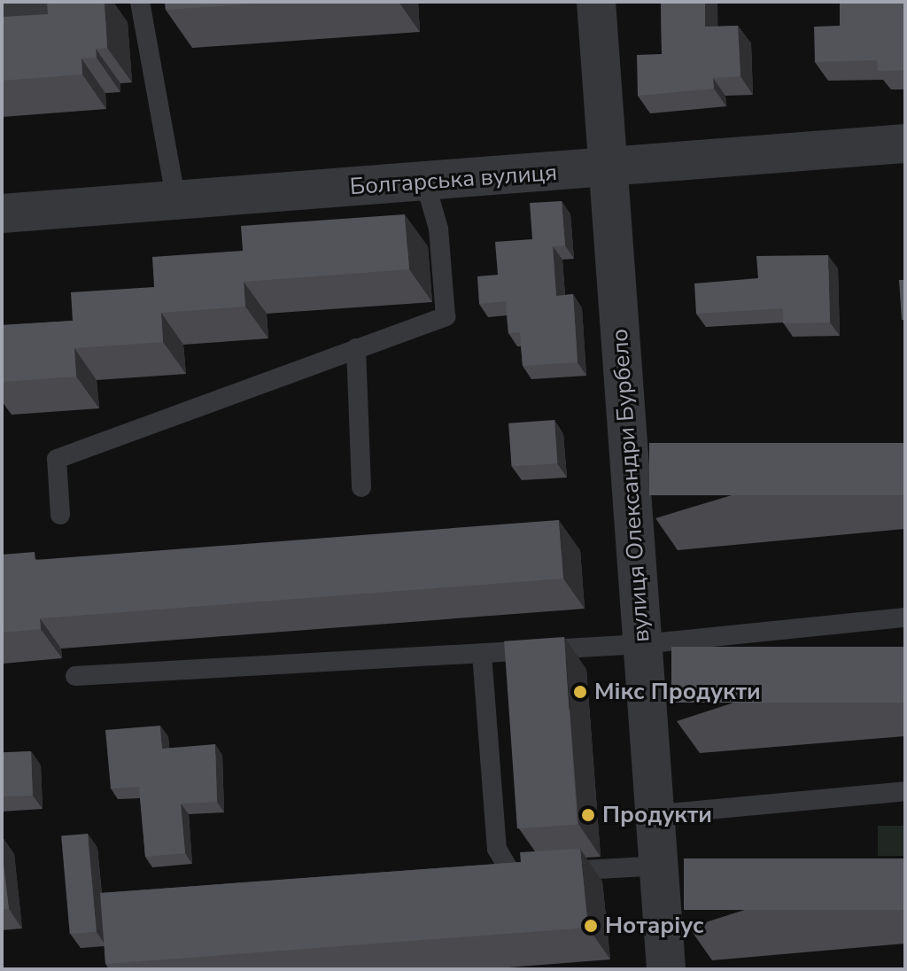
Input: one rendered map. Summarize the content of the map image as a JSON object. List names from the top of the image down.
{
  "streets": {
    "street": ["Болгарська вулиця", "вулиця Олександри Бурбело"]
  },
  "crossings": [
    ["Болгарська вулиця", "вулиця Олександри Бурбело"]
  ],
  "places": ["Мікс Продукти", "Продукти", "Нотаріус"]
}
